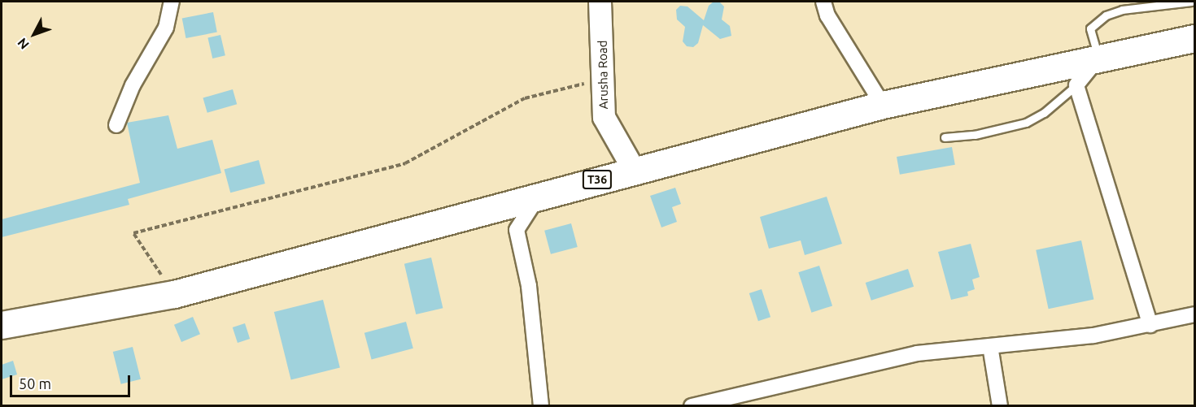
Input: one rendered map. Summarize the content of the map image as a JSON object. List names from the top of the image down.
{
  "streets": {
    "highway": ["T36"],
    "main road": ["Arusha Road"]
  },
  "crossings": [
    ["Arusha Road", "T36"]
  ],
  "scale_bar": "50 m",
  "north": "bottom left"
}
